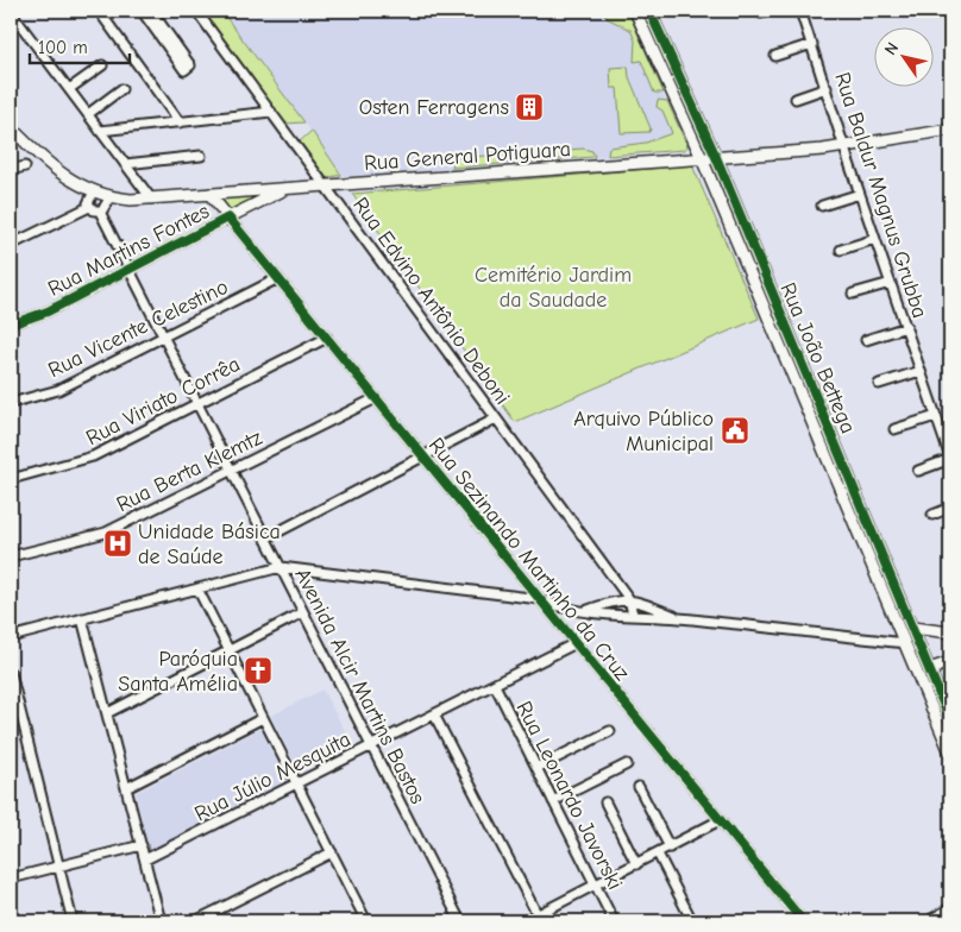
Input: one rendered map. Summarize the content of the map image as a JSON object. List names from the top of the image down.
{
  "streets": {
    "main road": [
      "Rua General Potiguara",
      "Rua Martins Fontes",
      "Rua João Bettega",
      "Rua Sezinando Martinho da Cruz"
    ],
    "street": [
      "Rua Baldur Magnus Grubba",
      "Rua Edvino Antônio Deboni",
      "Rua Vicente Celestino",
      "Rua Viriato Corrêa",
      "Rua Berta Klemtz",
      "Avenida Alcir Martins Bastos",
      "Rua Júlio Mesquita",
      "Rua Leonardo Javorski"
    ]
  },
  "crossings": [
    ["Rua General Potiguara", "Rua Baldur Magnus Grubba"],
    ["Rua General Potiguara", "Rua Martins Fontes"],
    ["Rua General Potiguara", "Rua Edvino Antônio Deboni"],
    ["Rua General Potiguara", "Rua João Bettega"],
    ["Rua General Potiguara", "Rua Sezinando Martinho da Cruz"],
    ["Rua Martins Fontes", "Rua Sezinando Martinho da Cruz"],
    ["Rua Martins Fontes", "Avenida Alcir Martins Bastos"],
    ["Rua Vicente Celestino", "Rua Sezinando Martinho da Cruz"],
    ["Rua Vicente Celestino", "Avenida Alcir Martins Bastos"],
    ["Rua Viriato Corrêa", "Rua Sezinando Martinho da Cruz"],
    ["Rua Viriato Corrêa", "Avenida Alcir Martins Bastos"],
    ["Rua Berta Klemtz", "Rua Sezinando Martinho da Cruz"],
    ["Rua Berta Klemtz", "Avenida Alcir Martins Bastos"],
    ["Rua Sezinando Martinho da Cruz", "Rua Júlio Mesquita"],
    ["Avenida Alcir Martins Bastos", "Rua Júlio Mesquita"],
    ["Rua Júlio Mesquita", "Rua Leonardo Javorski"]
  ],
  "parks": ["Cemitério Jardim da Saudade"],
  "places": {
    "building": ["Osten Ferragens"],
    "public building": ["Arquivo Público Municipal"],
    "hospital": ["Unidade Básica de Saúde"],
    "church": ["Paróquia Santa Amélia"]
  },
  "scale_bar": "100 m",
  "north": "top left"
}
